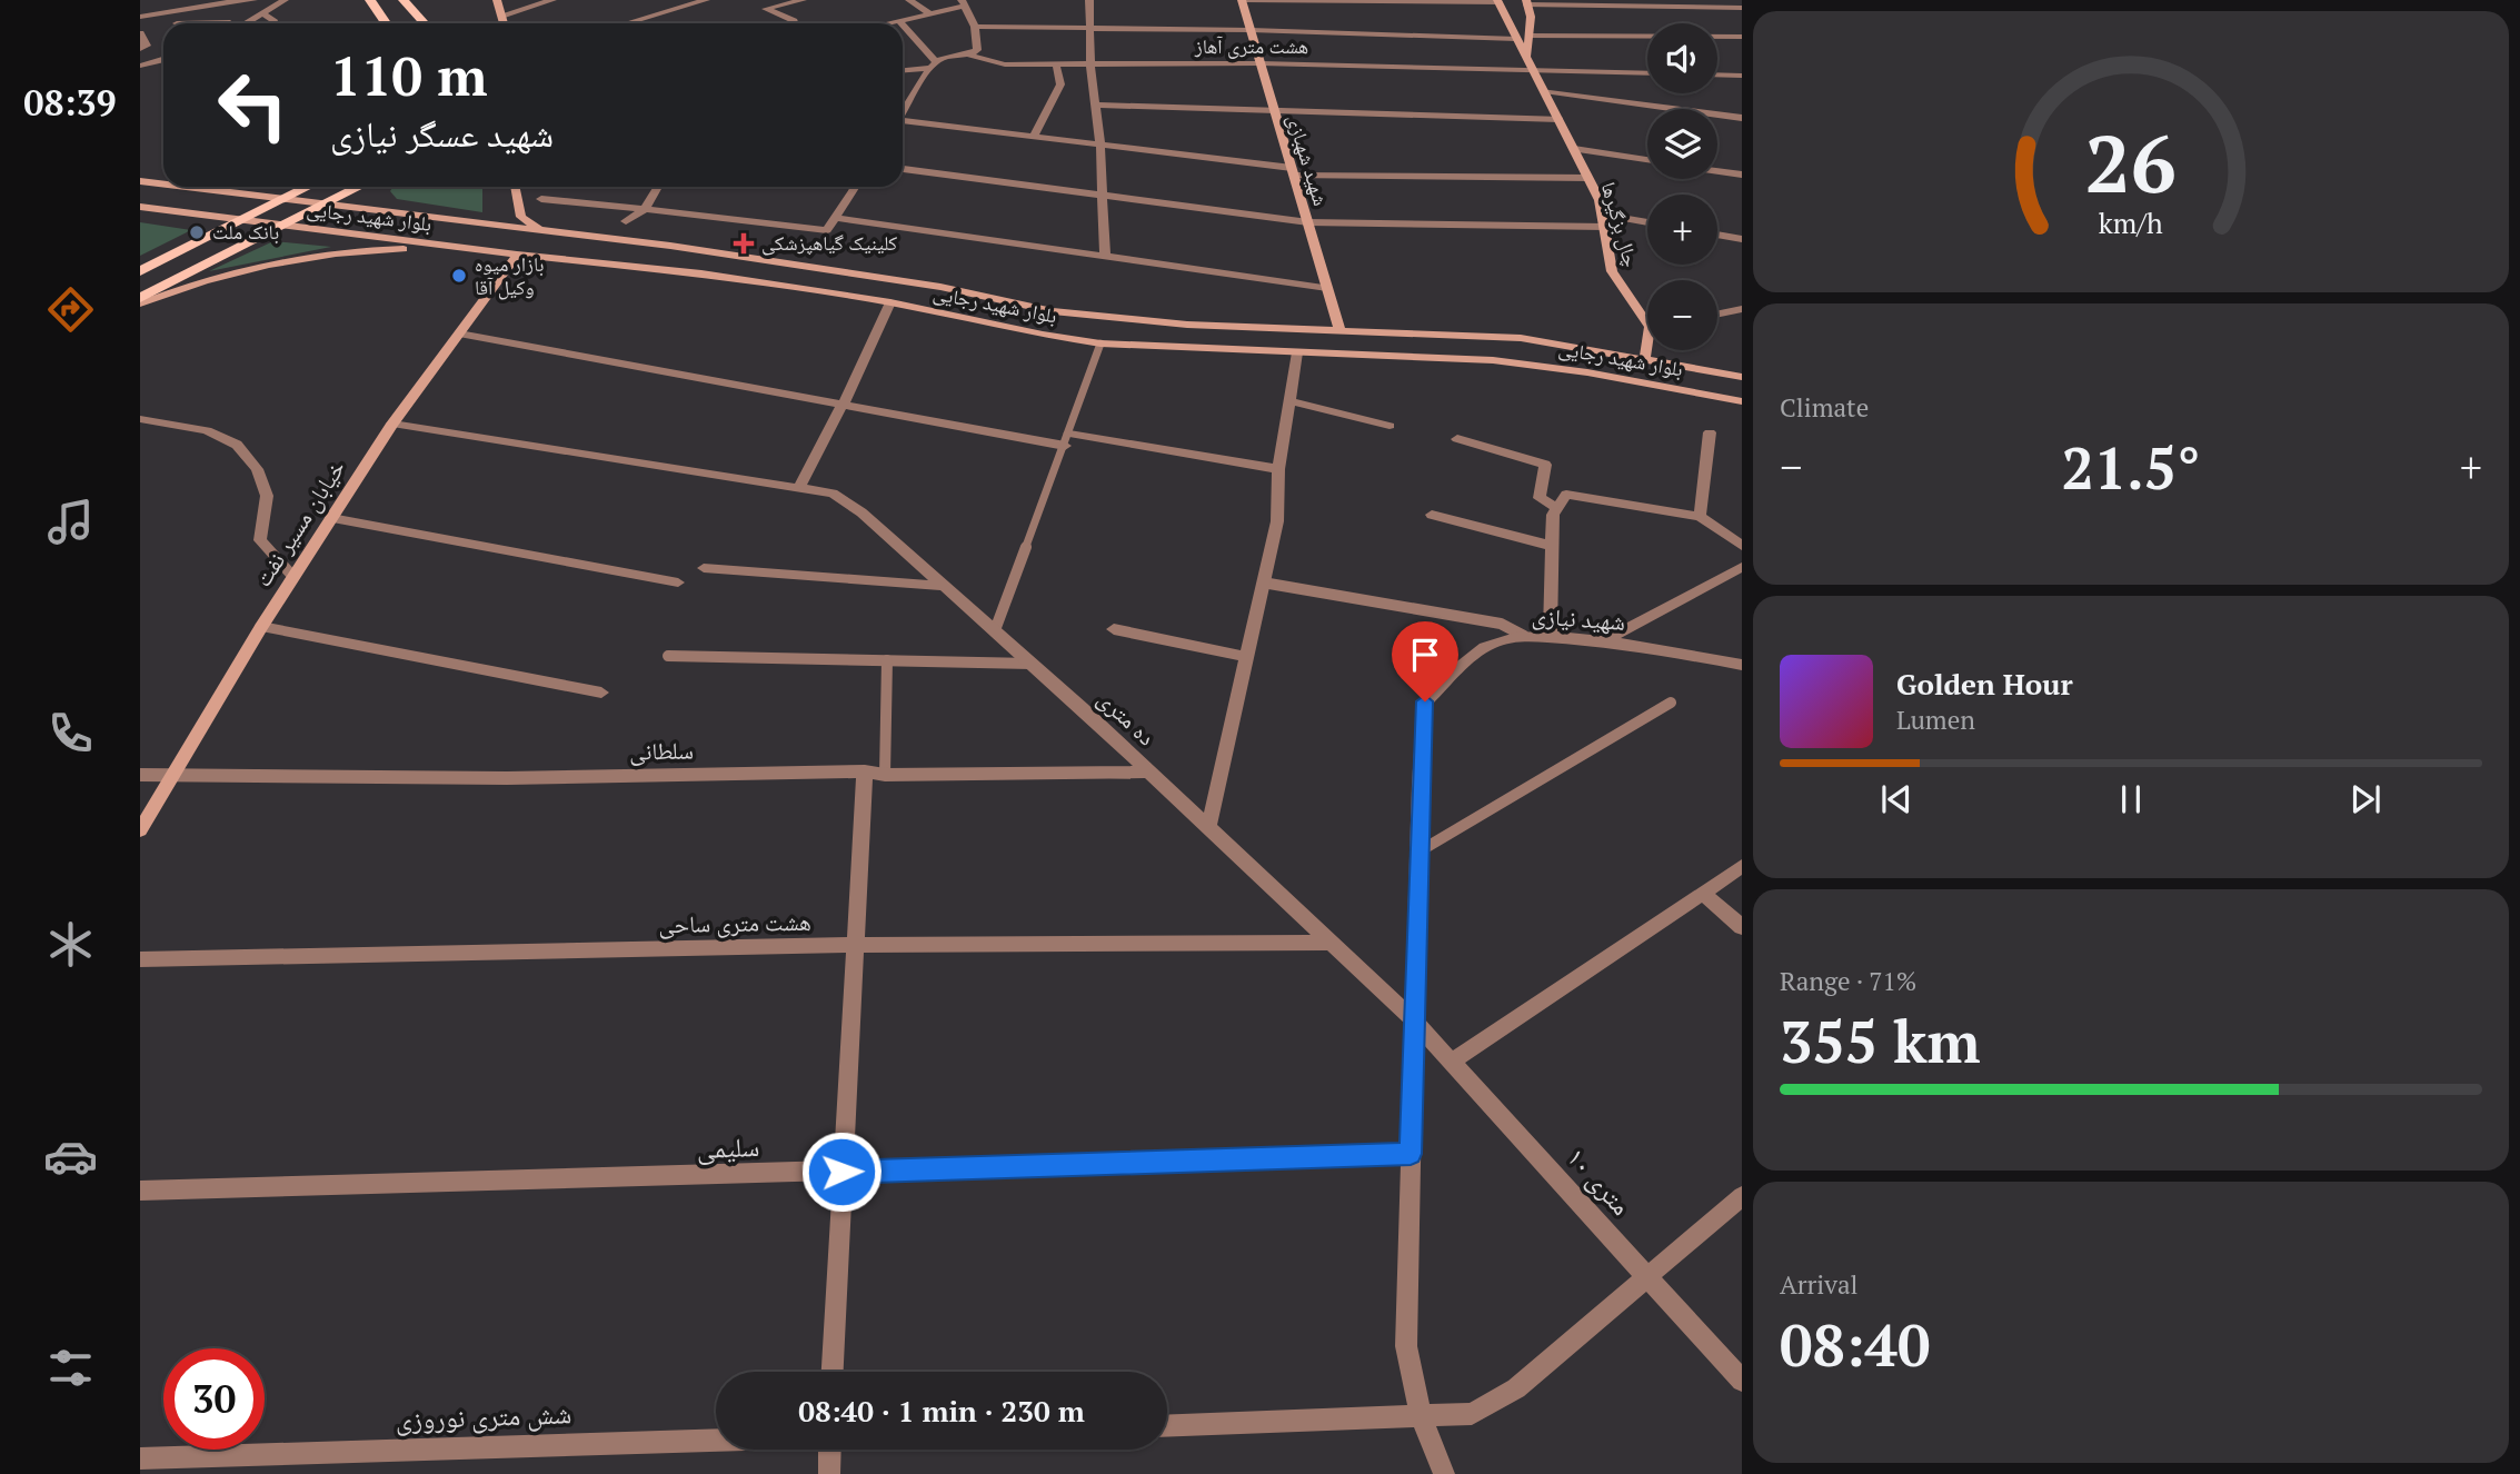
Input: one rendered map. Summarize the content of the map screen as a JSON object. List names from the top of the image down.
{
  "streets": {
    "main road": [
      "شهید شهبازی",
      "بلوار شهید رجایی",
      "چال بزگیرها",
      "خیابان مسیر نفت"
    ],
    "street": [
      "هشت متری آهاز",
      "شهید نیازی",
      "ده متری",
      "سلطانی",
      "هشت متری ساحی",
      "سلیمی",
      "۱۰ متری",
      "شش متری نوروزی"
    ]
  },
  "crossings": [
    ["هشت متری آهاز", "شهید شهبازی"],
    ["هشت متری آهاز", "چال بزگیرها"],
    ["شهید شهبازی", "بلوار شهید رجایی"],
    ["بلوار شهید رجایی", "چال بزگیرها"],
    ["بلوار شهید رجایی", "خیابان مسیر نفت"],
    ["خیابان مسیر نفت", "ده متری"],
    ["خیابان مسیر نفت", "سلطانی"],
    ["شهید نیازی", "ده متری"],
    ["شهید نیازی", "سلیمی"],
    ["شهید نیازی", "۱۰ متری"],
    ["ده متری", "سلطانی"],
    ["ده متری", "هشت متری ساحی"],
    ["ده متری", "۱۰ متری"]
  ],
  "places": {
    "other": ["بانک ملت", "بازار میوه وکیل آقا"],
    "health": ["کلینیک گیاهپزشکی"]
  },
  "page": {
    "tabs": "08:39",
    "map_buttons": ["+", "−"],
    "turn": ["110 m", "شهید عسگر نیازی"],
    "tile": [
      "Climate",
      ["Range · 71%", "355 km"],
      ["Arrival", "08:40"]
    ],
    "heat": ["−", "21.5°", "+"],
    "song": ["Golden Hour", "Lumen"],
    "limit": "30",
    "trip": "08:40 · 1 min · 230 m",
    "gauge": ["26", "km/h"]
  }
}
